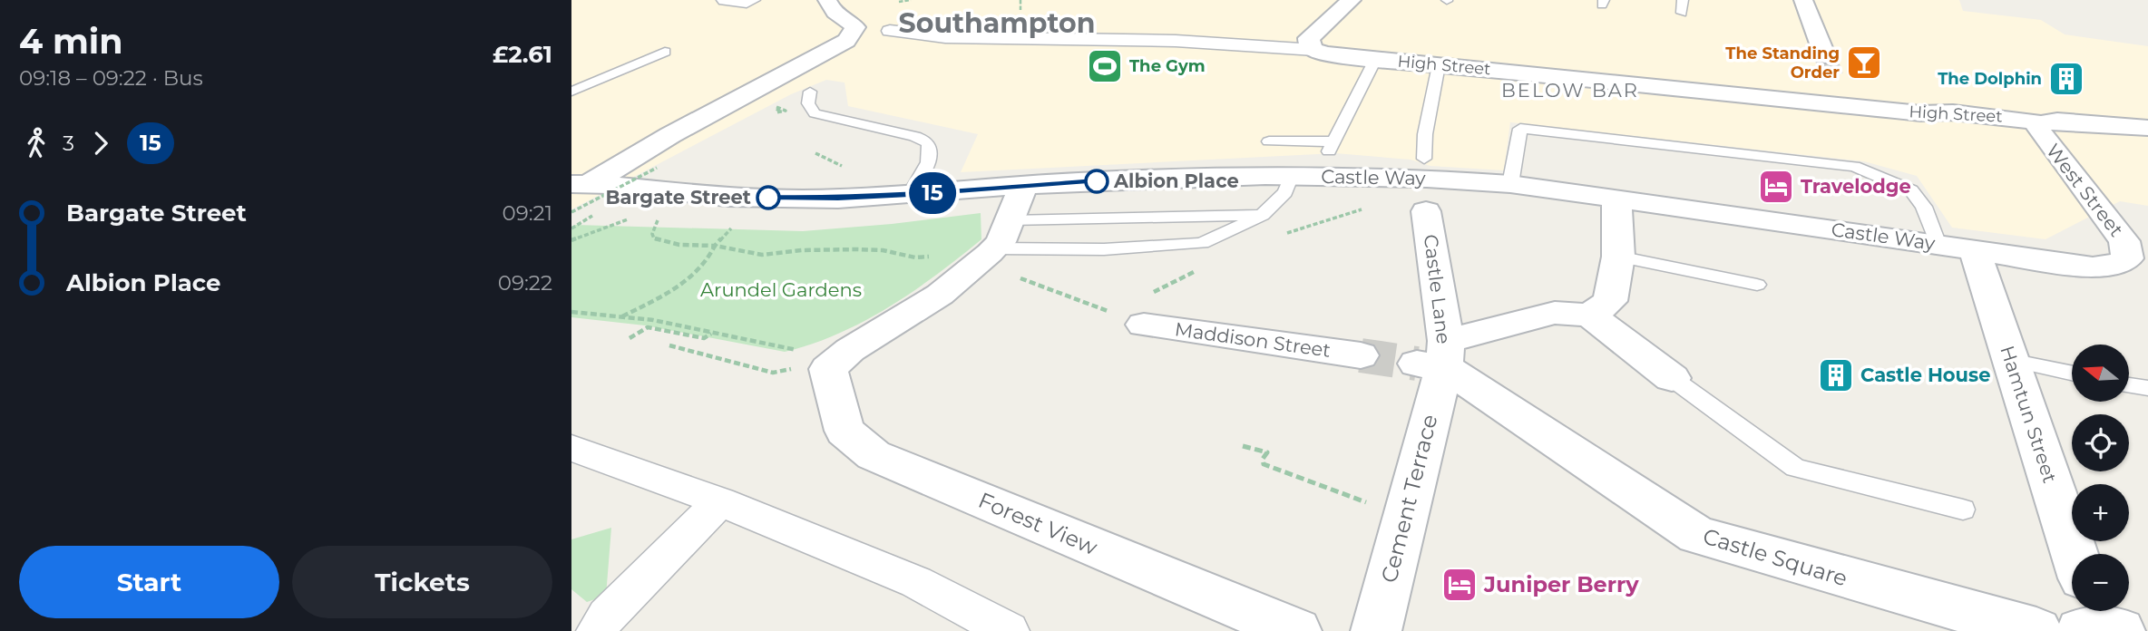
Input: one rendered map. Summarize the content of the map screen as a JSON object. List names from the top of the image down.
{
  "streets": {
    "street": [
      "High Street",
      "Castle Way",
      "West Street",
      "Castle Lane",
      "Maddison Street",
      "Hamtun Street",
      "Cement Terrace",
      "Forest View",
      "Castle Square"
    ]
  },
  "crossings": [
    ["High Street", "West Street"],
    ["Castle Way", "West Street"],
    ["Castle Way", "Hamtun Street"],
    ["Castle Lane", "Cement Terrace"],
    ["Castle Lane", "Castle Square"],
    ["Cement Terrace", "Castle Square"]
  ],
  "districts": ["Southampton", "BELOW BAR"],
  "parks": ["Arundel Gardens"],
  "places": {
    "bar": ["The Standing Order"],
    "sports": ["The Gym"],
    "building": ["The Dolphin", "Castle House"],
    "other": ["Albion Place", "Bargate Street"],
    "hotel": ["Travelodge", "Juniper Berry"]
  },
  "lines": ["bus line 15"],
  "north": "left",
  "page": {
    "heading": ["4 min", "09:18 – 09:22 · Bus", "£2.61"],
    "on_map": "15",
    "legs": ["3", "15"],
    "list": [
      {
        "name": "Bargate Street",
        "value": "09:21"
      },
      {
        "name": "Albion Place",
        "value": "09:22"
      }
    ],
    "map_buttons": ["+", "−"],
    "buttons": ["Start", "Tickets"]
  }
}
